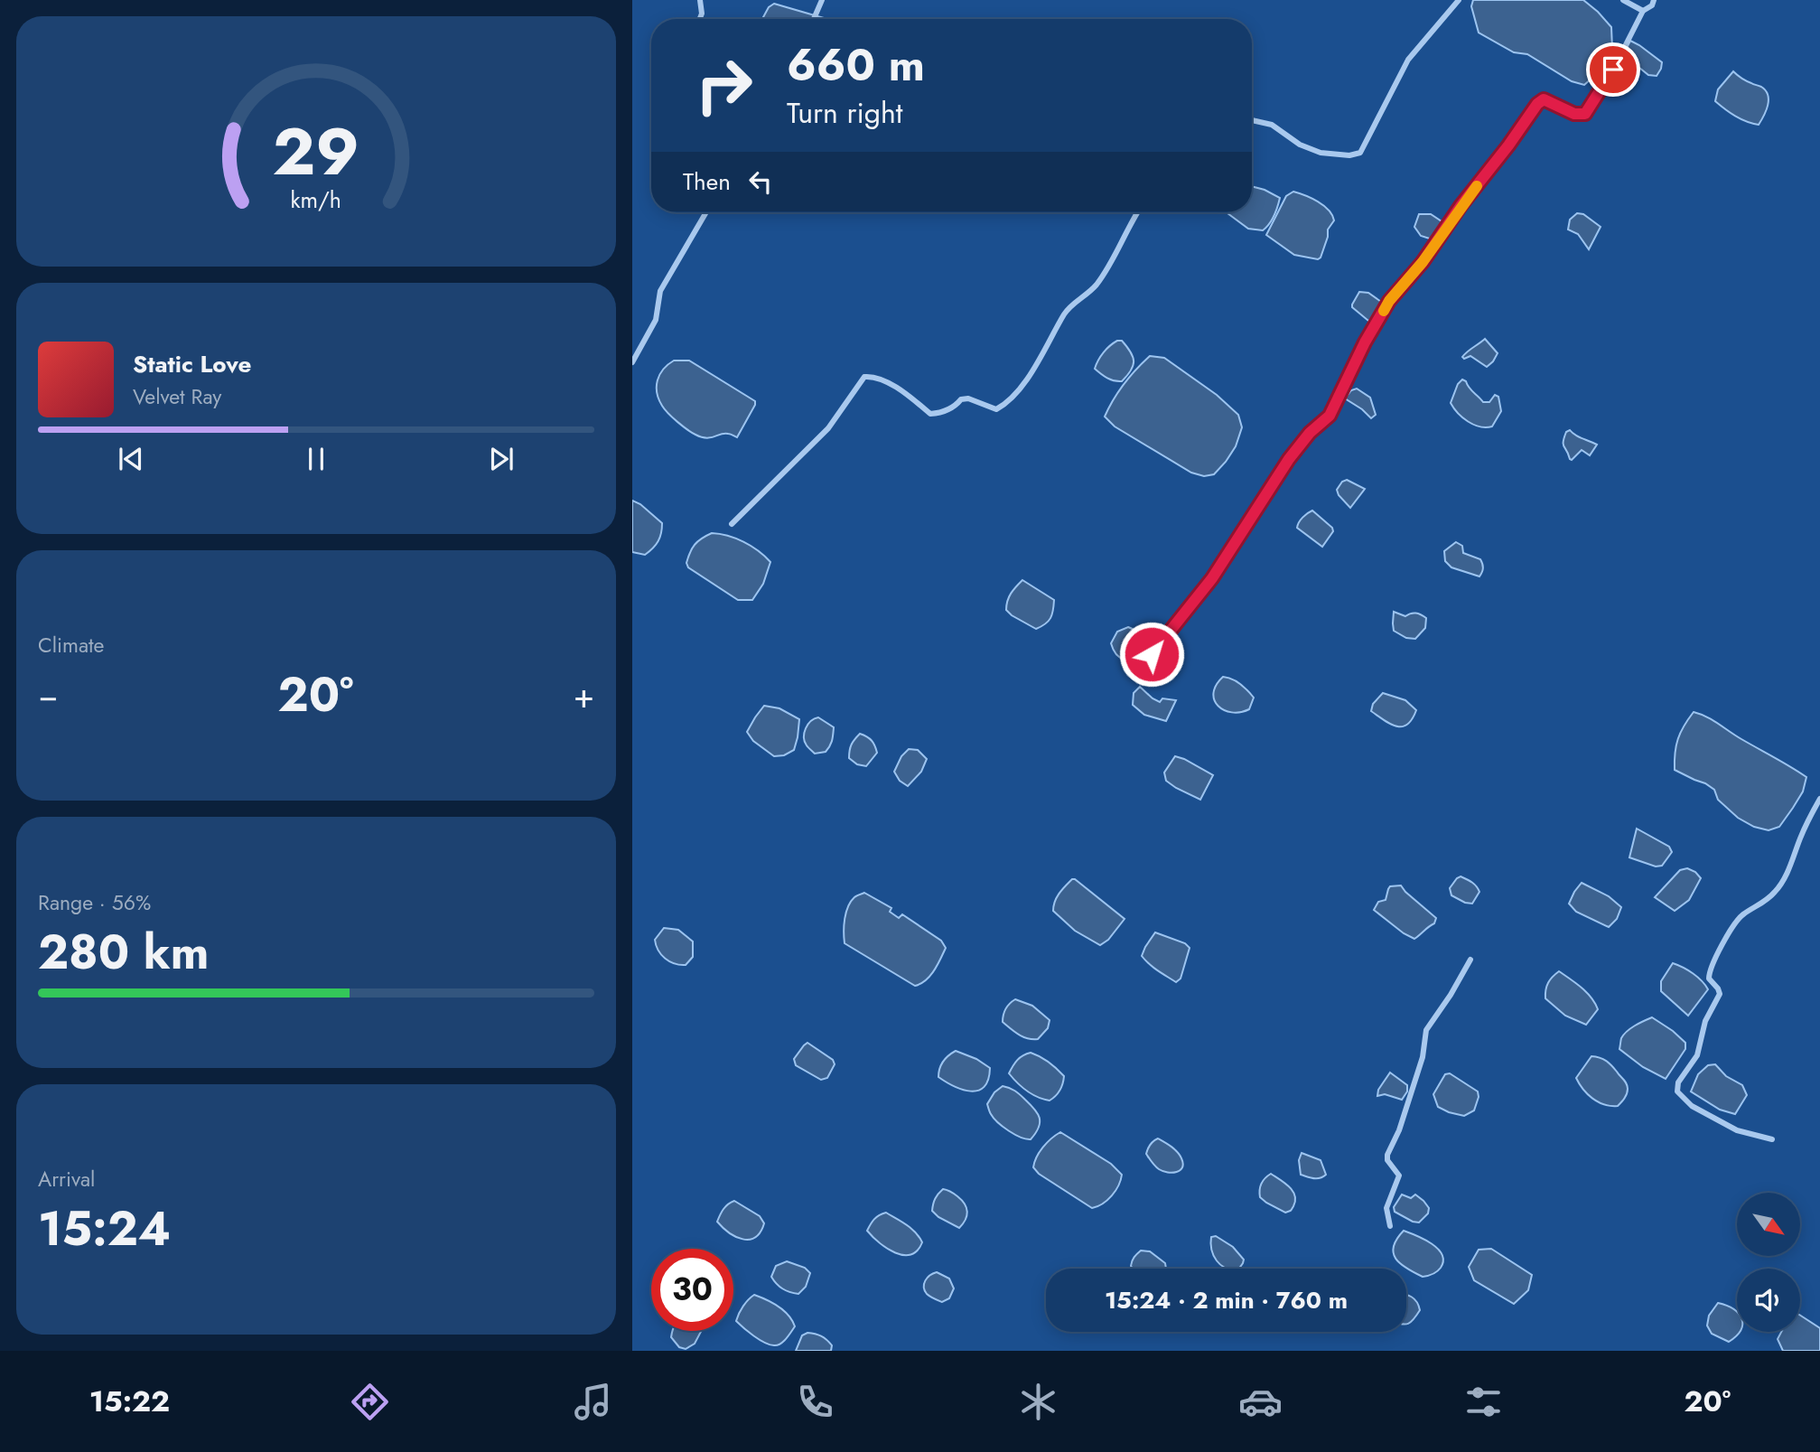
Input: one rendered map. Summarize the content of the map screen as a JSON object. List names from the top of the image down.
{
  "north": "bottom right",
  "page": {
    "turn": ["660 m", "Turn right"],
    "then": "Then",
    "song": ["Static Love", "Velvet Ray"],
    "tile": [
      "Climate",
      ["Range · 56%", "280 km"],
      ["Arrival", "15:24"]
    ],
    "heat": ["−", "20°", "+"],
    "limit": "30",
    "trip": "15:24 · 2 min · 760 m",
    "tabs": ["15:22", "20°"],
    "gauge": ["29", "km/h"]
  }
}
